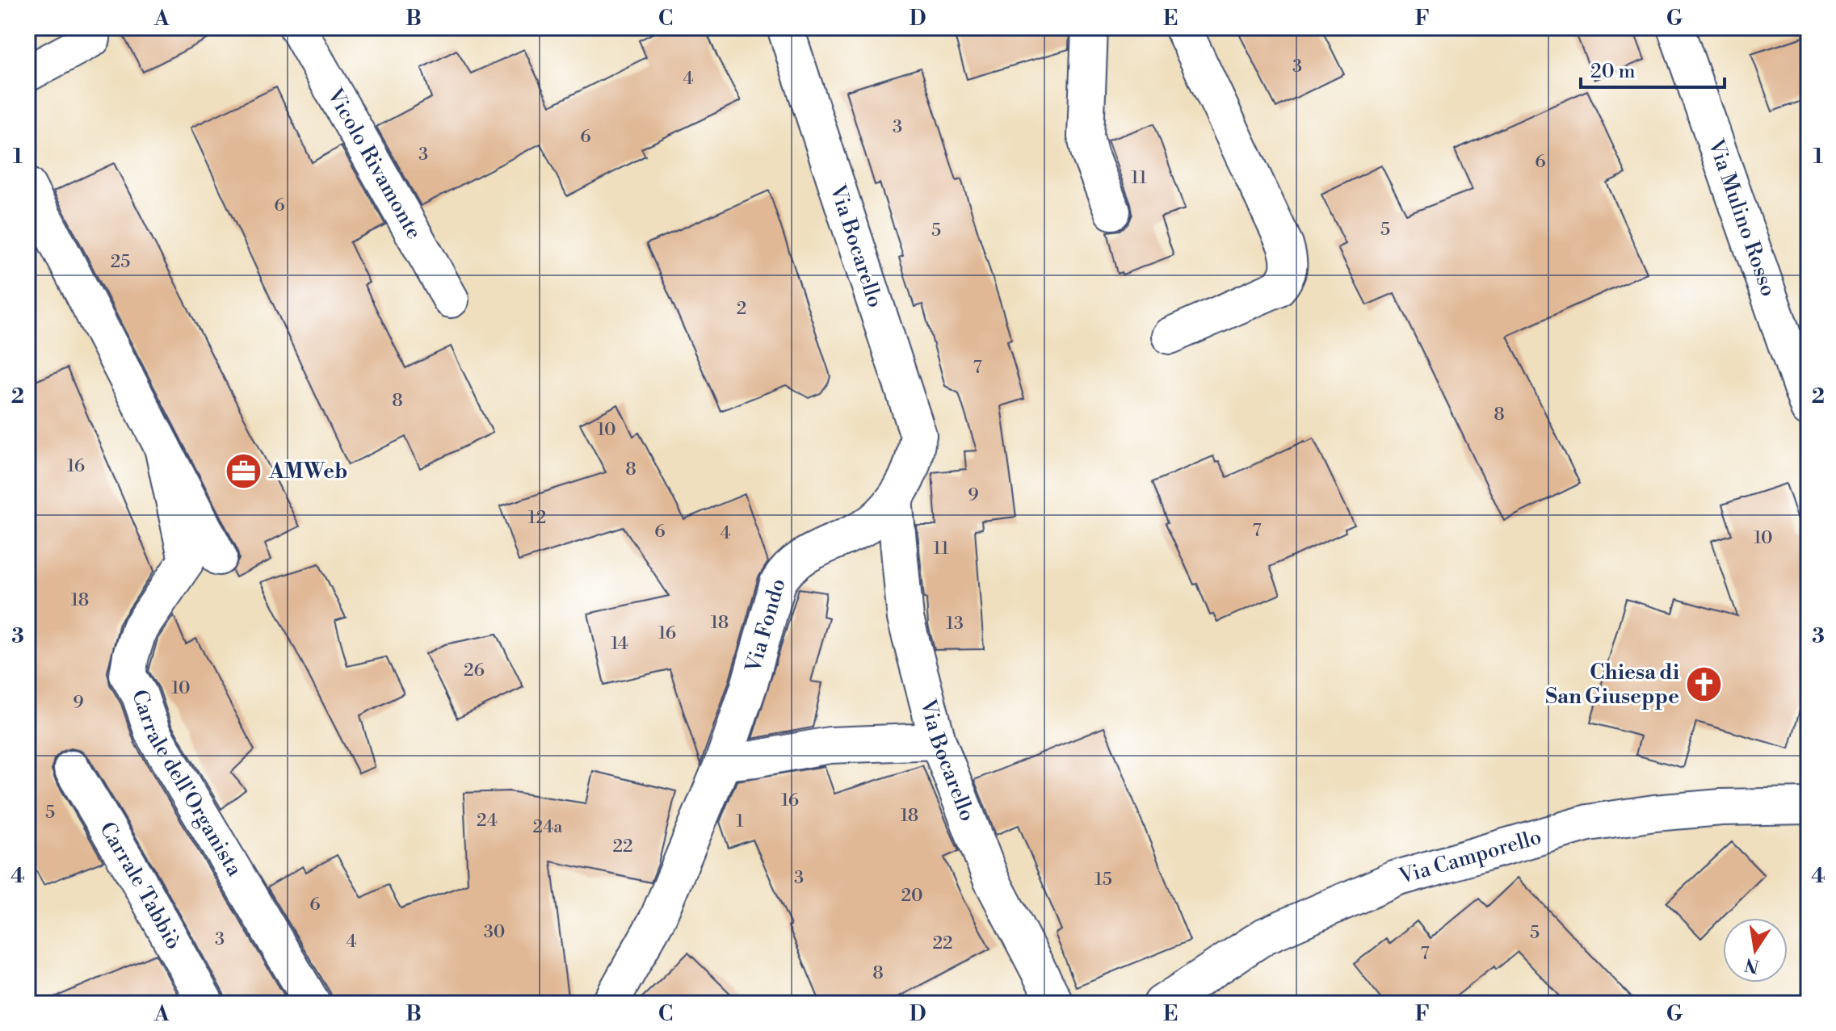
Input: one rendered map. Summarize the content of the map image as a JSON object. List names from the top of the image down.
{
  "streets": {
    "street": [
      "Vicolo Rivamonte",
      "Via Mulino Rosso",
      "Via Bocarello",
      "Via Fondo",
      "Carrale dell'Organista",
      "Via Camporello",
      "Carrale Tabbiò"
    ]
  },
  "crossings": [
    ["Via Bocarello", "Via Fondo"]
  ],
  "places": {
    "office": ["AMWeb"],
    "church": ["Chiesa di San Giuseppe"]
  },
  "house_numbers": [
    "3",
    "4",
    "3",
    "6",
    "3",
    "6",
    "11",
    "6",
    "5",
    "5",
    "25",
    "2",
    "7",
    "8",
    "8",
    "10",
    "16",
    "8",
    "9",
    "12",
    "7",
    "6",
    "4",
    "10",
    "11",
    "18",
    "18",
    "13",
    "16",
    "14",
    "26",
    "10",
    "9",
    "16",
    "5",
    "18",
    "24",
    "1",
    "24a",
    "22",
    "3",
    "15",
    "20",
    "6",
    "30",
    "5",
    "3",
    "4",
    "22",
    "7",
    "8"
  ],
  "scale_bar": "20 m",
  "north": "bottom",
  "grid": {
    "columns": [
      "A",
      "B",
      "C",
      "D",
      "E",
      "F",
      "G"
    ],
    "rows": [
      "1",
      "2",
      "3",
      "4"
    ]
  }
}
